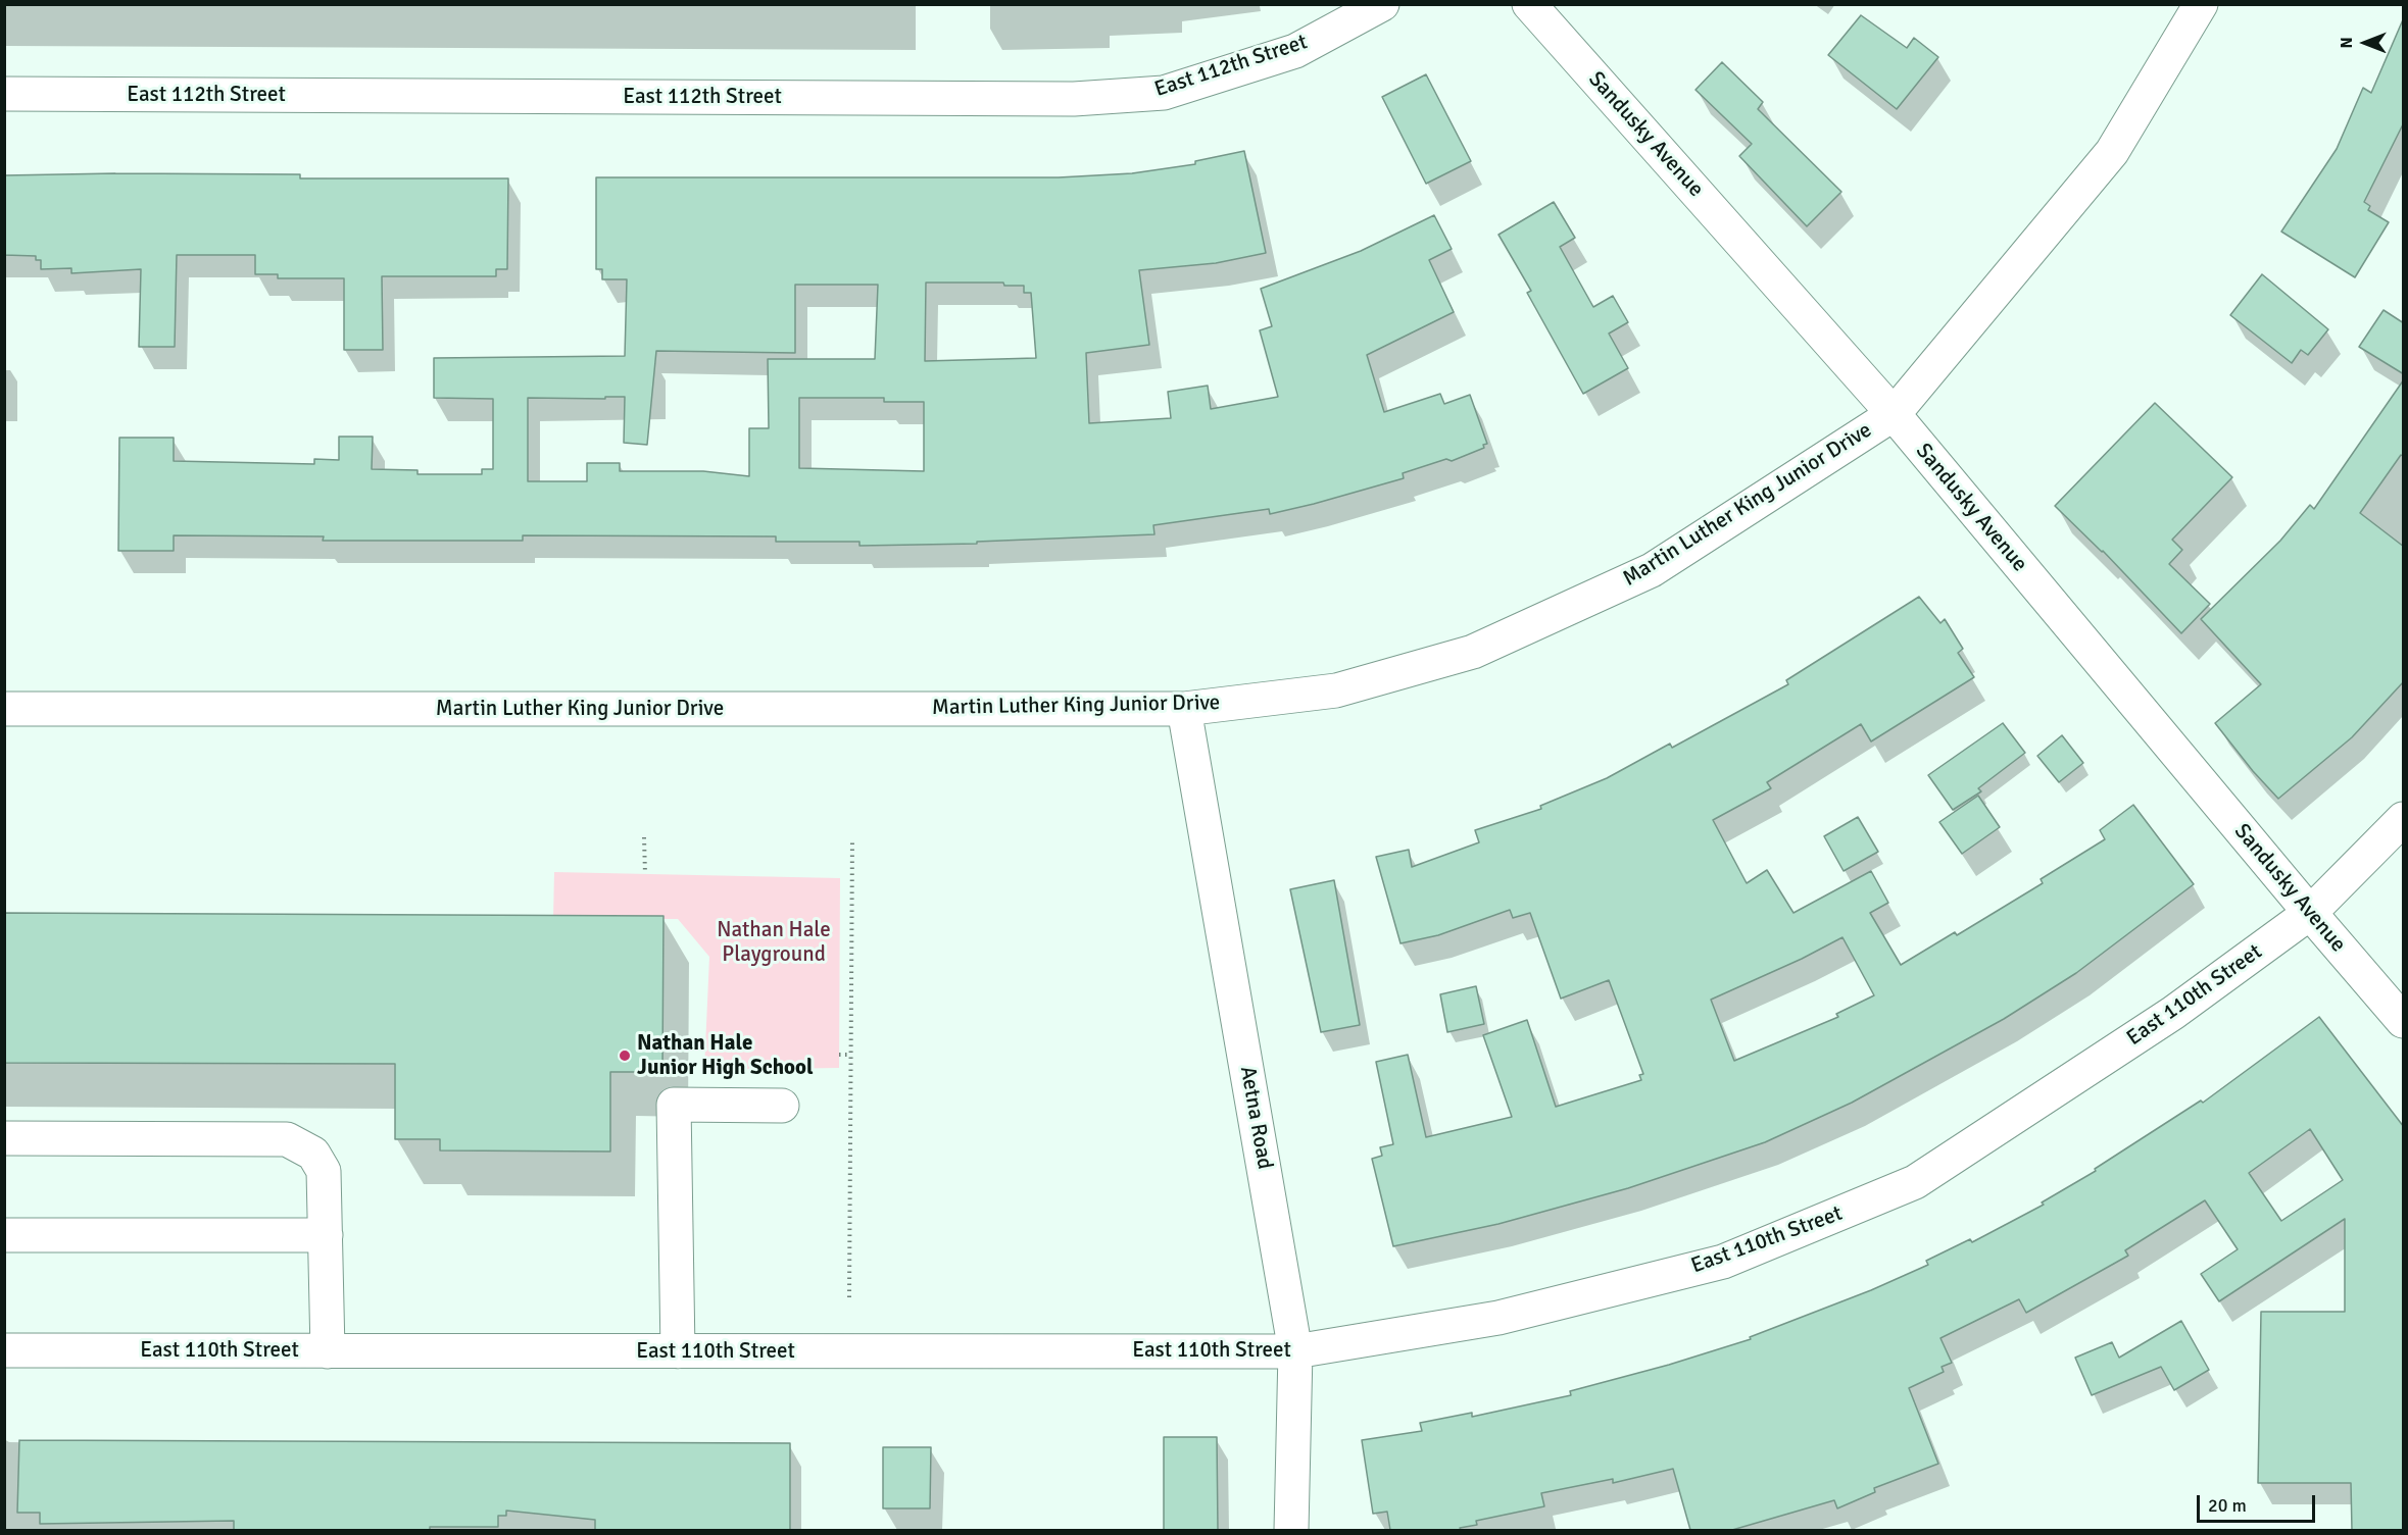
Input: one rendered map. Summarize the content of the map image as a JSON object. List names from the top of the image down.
{
  "streets": {
    "street": [
      "East 112th Street",
      "Sandusky Avenue",
      "Martin Luther King Junior Drive",
      "East 110th Street",
      "Aetna Road"
    ]
  },
  "crossings": [
    ["Sandusky Avenue", "Martin Luther King Junior Drive"],
    ["Sandusky Avenue", "East 110th Street"],
    ["Martin Luther King Junior Drive", "Aetna Road"],
    ["East 110th Street", "Aetna Road"]
  ],
  "parks": ["Nathan Hale Playground"],
  "places": ["Nathan Hale Junior High School"],
  "scale_bar": "20 m",
  "north": "left"
}
